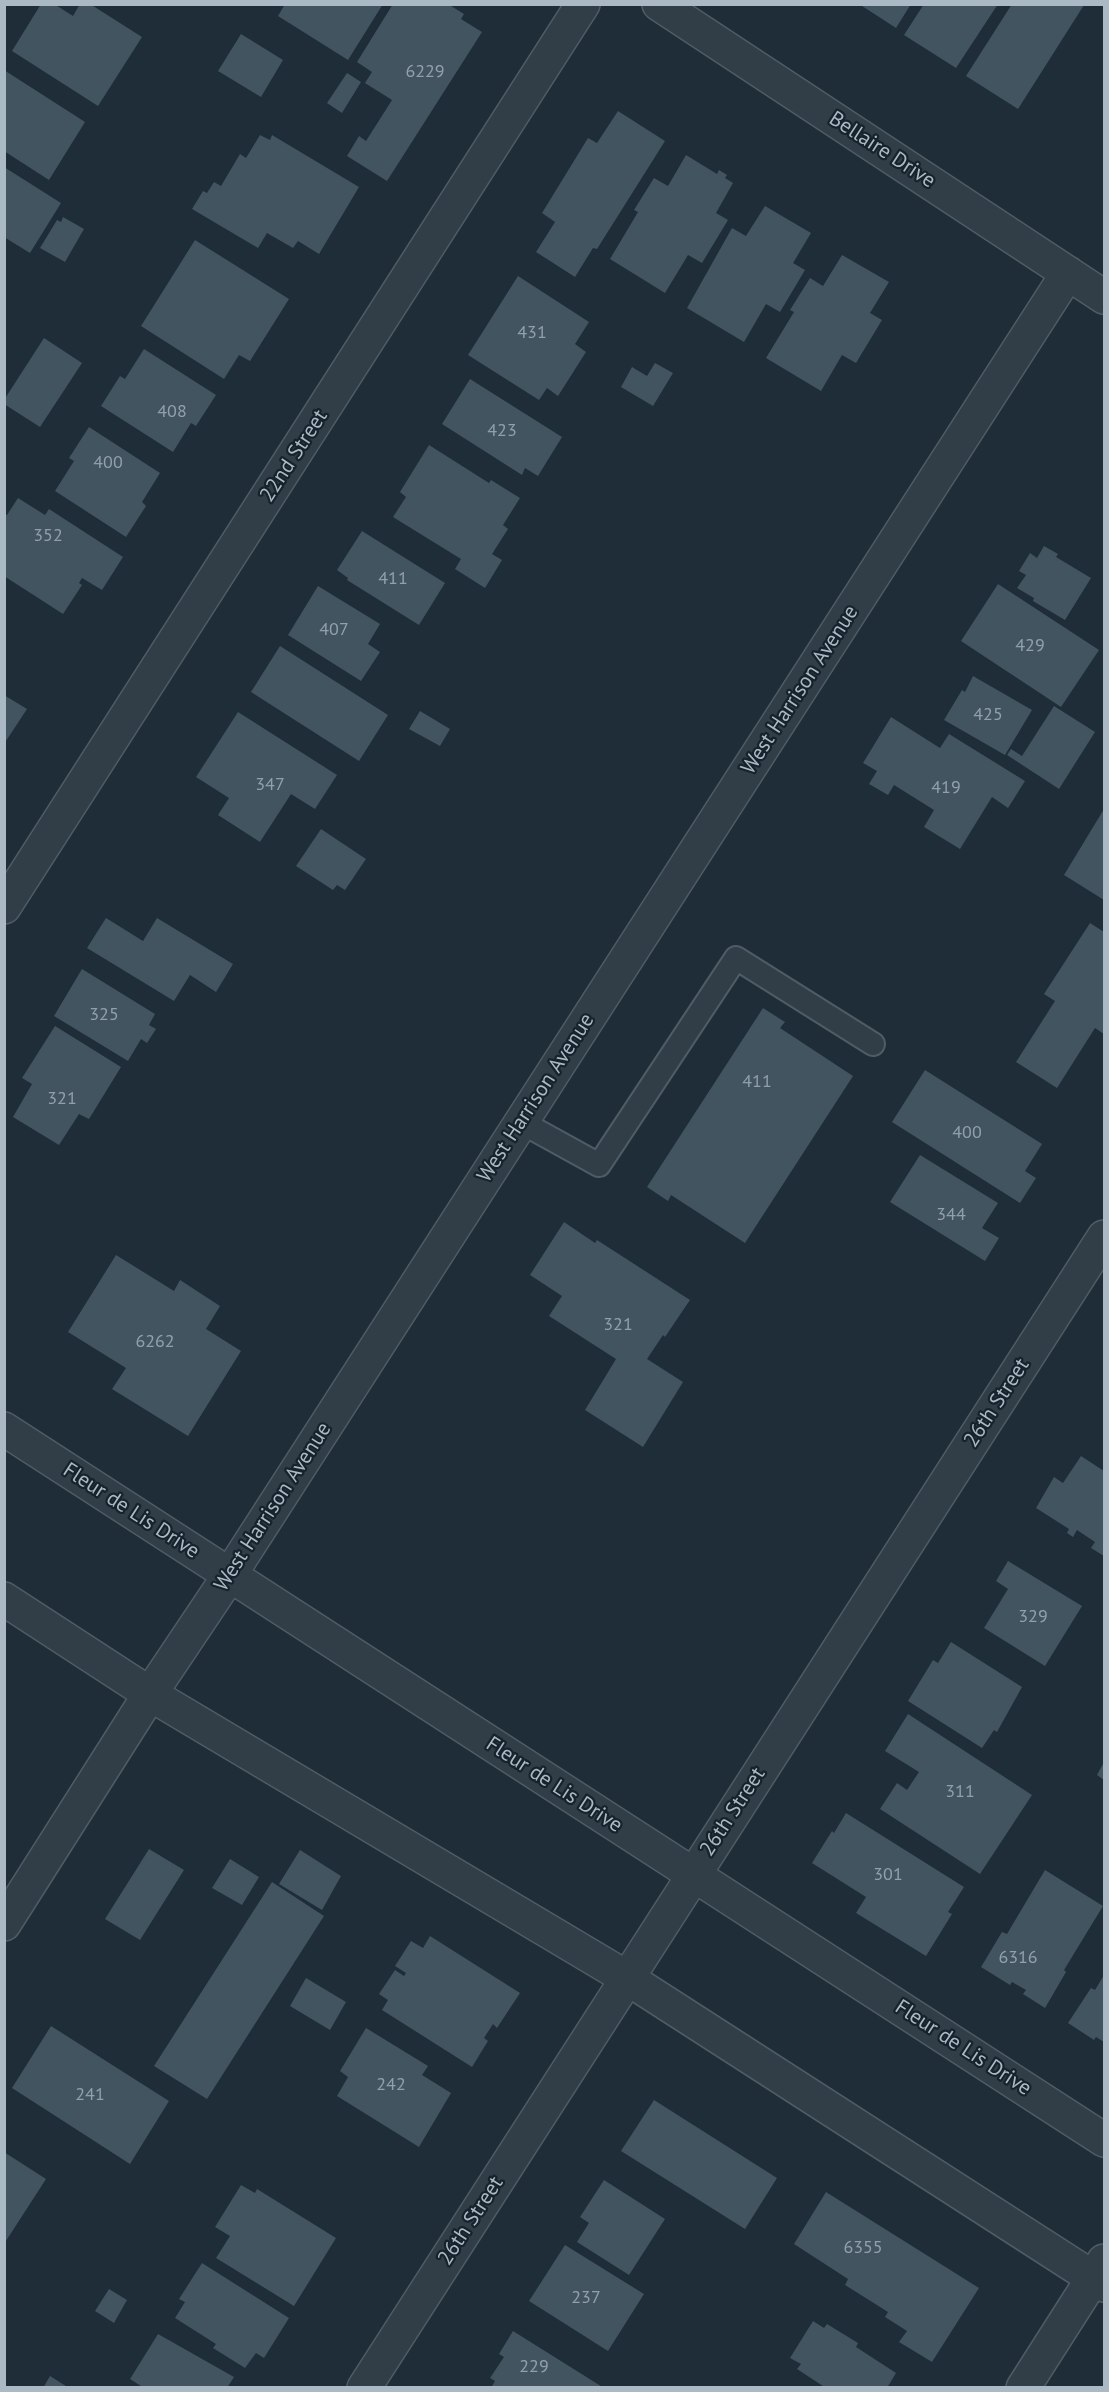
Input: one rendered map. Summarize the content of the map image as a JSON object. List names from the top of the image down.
{
  "streets": {
    "street": [
      "Bellaire Drive",
      "22nd Street",
      "West Harrison Avenue",
      "26th Street",
      "Fleur de Lis Drive"
    ]
  },
  "crossings": [
    ["Bellaire Drive", "West Harrison Avenue"],
    ["West Harrison Avenue", "Fleur de Lis Drive"],
    ["26th Street", "Fleur de Lis Drive"]
  ],
  "house_numbers": [
    "6229",
    "431",
    "408",
    "423",
    "400",
    "352",
    "411",
    "407",
    "429",
    "425",
    "347",
    "419",
    "325",
    "411",
    "321",
    "400",
    "344",
    "321",
    "6262",
    "329",
    "311",
    "301",
    "6316",
    "242",
    "241",
    "6355",
    "237",
    "229"
  ]
}
